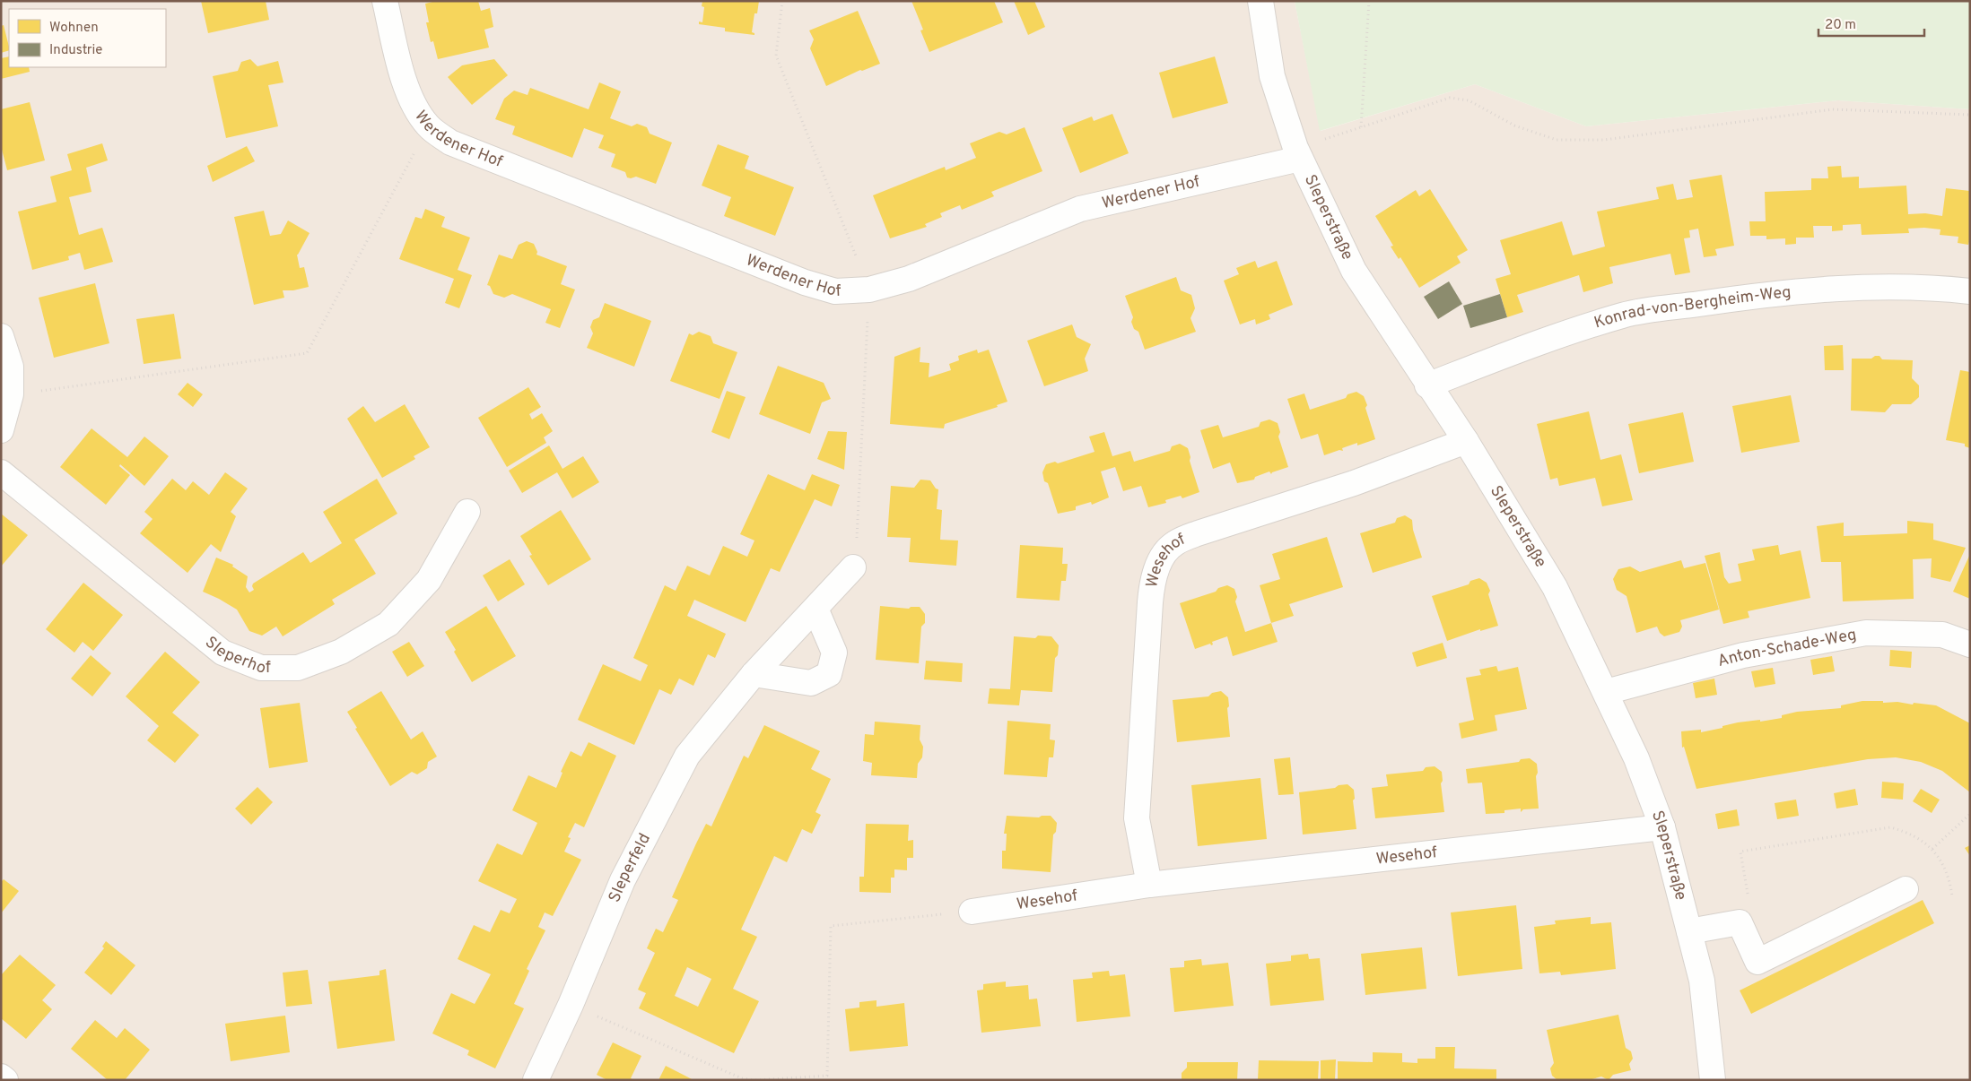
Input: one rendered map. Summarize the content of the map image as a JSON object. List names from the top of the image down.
{
  "streets": {
    "street": [
      "Werdener Hof",
      "Sleperstraße",
      "Konrad-von-Bergheim-Weg",
      "Wesehof",
      "Anton-Schade-Weg",
      "Sleperhof",
      "Sleperfeld"
    ]
  },
  "crossings": [
    ["Werdener Hof", "Sleperstraße"],
    ["Sleperstraße", "Konrad-von-Bergheim-Weg"],
    ["Sleperstraße", "Wesehof"],
    ["Sleperstraße", "Anton-Schade-Weg"]
  ],
  "legend": ["Wohnen", "Industrie"],
  "scale_bar": "20 m"
}
